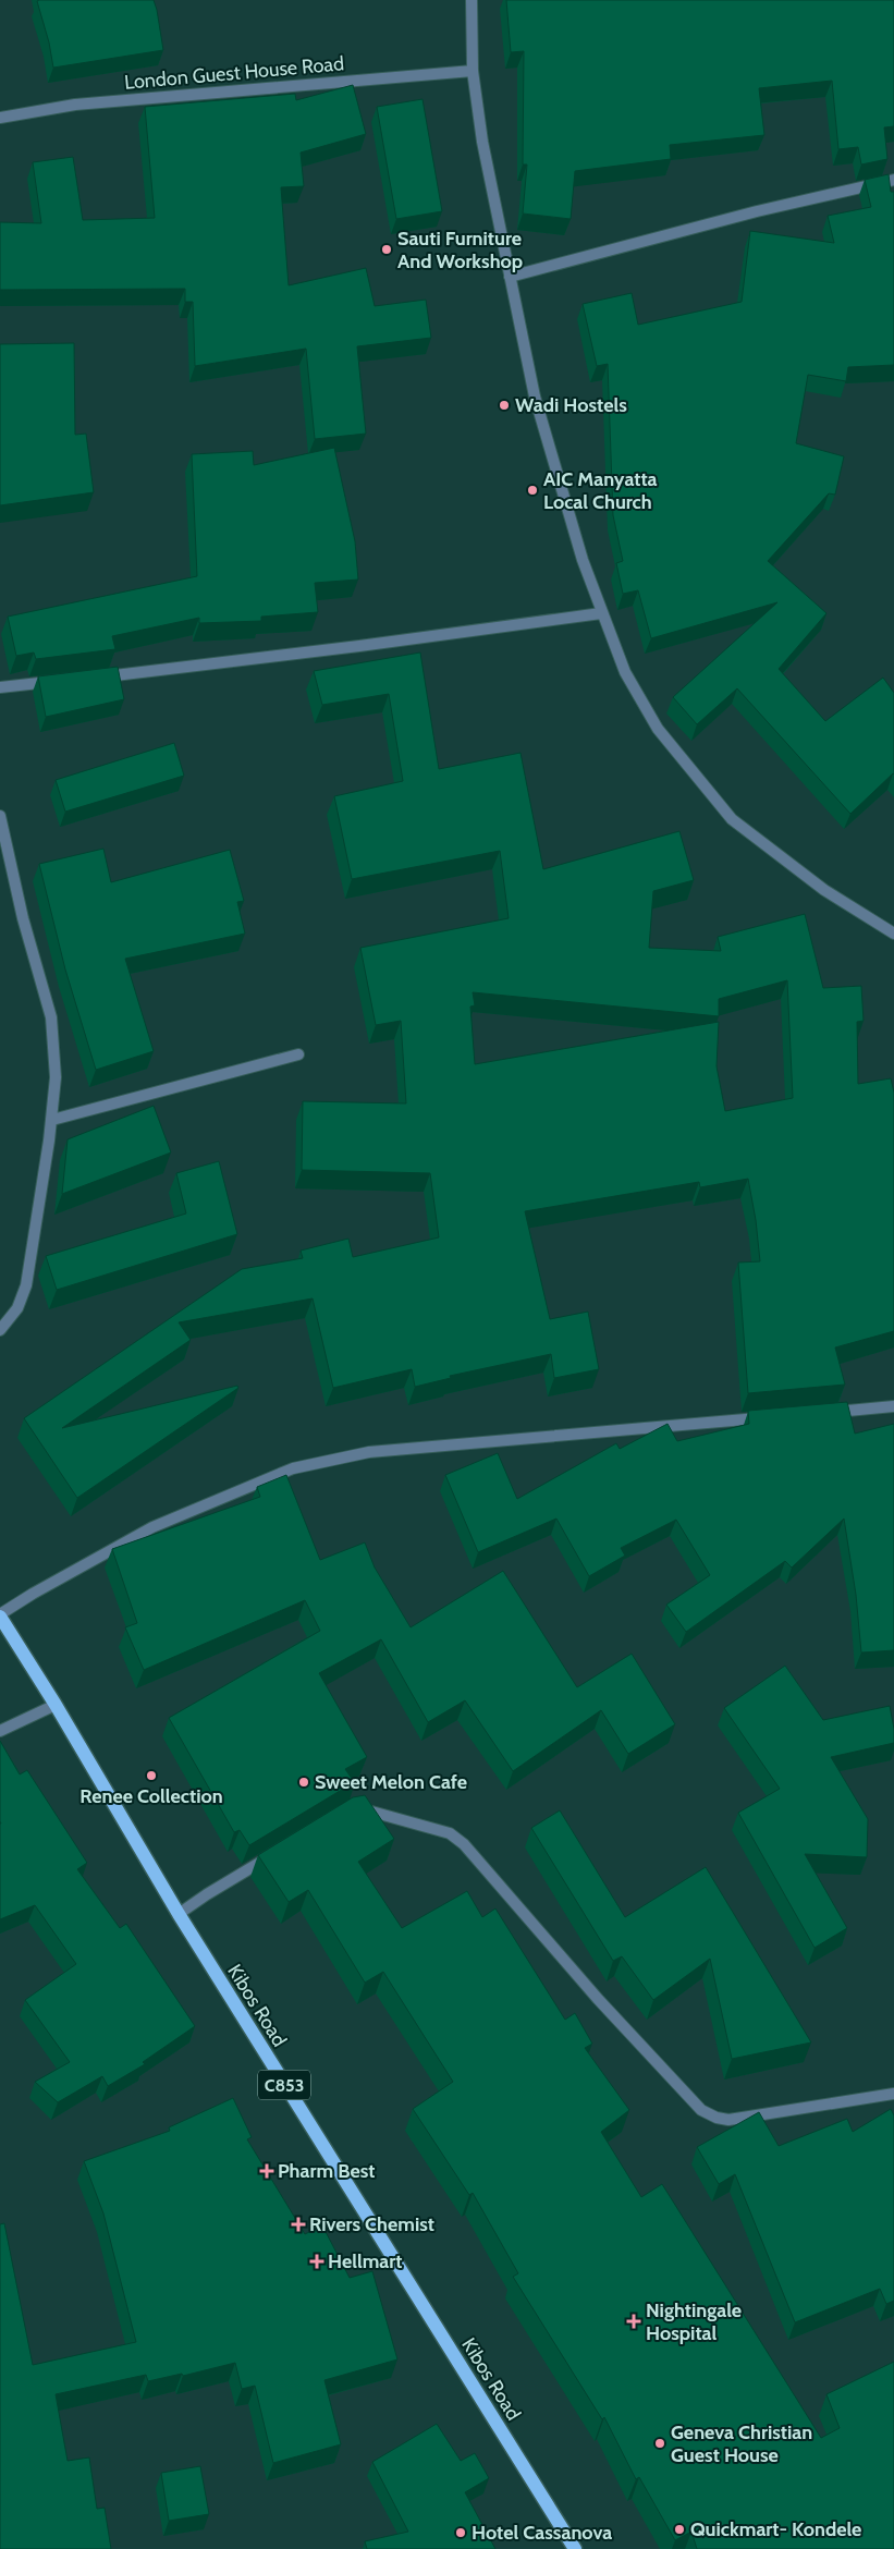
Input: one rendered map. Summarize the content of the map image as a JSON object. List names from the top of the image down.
{
  "streets": {
    "main road": ["Kibos Road", "C853"],
    "street": ["London Guest House Road"]
  },
  "places": {
    "other": [
      "Sauti Furniture And Workshop",
      "Wadi Hostels",
      "AIC Manyatta Local Church",
      "Renee Collection",
      "Sweet Melon Cafe",
      "Geneva Christian Guest House",
      "Quickmart- Kondele",
      "Hotel Cassanova"
    ],
    "health": [
      "Pharm Best",
      "Rivers Chemist",
      "Hellmart",
      "Nightingale Hospital"
    ]
  }
}
